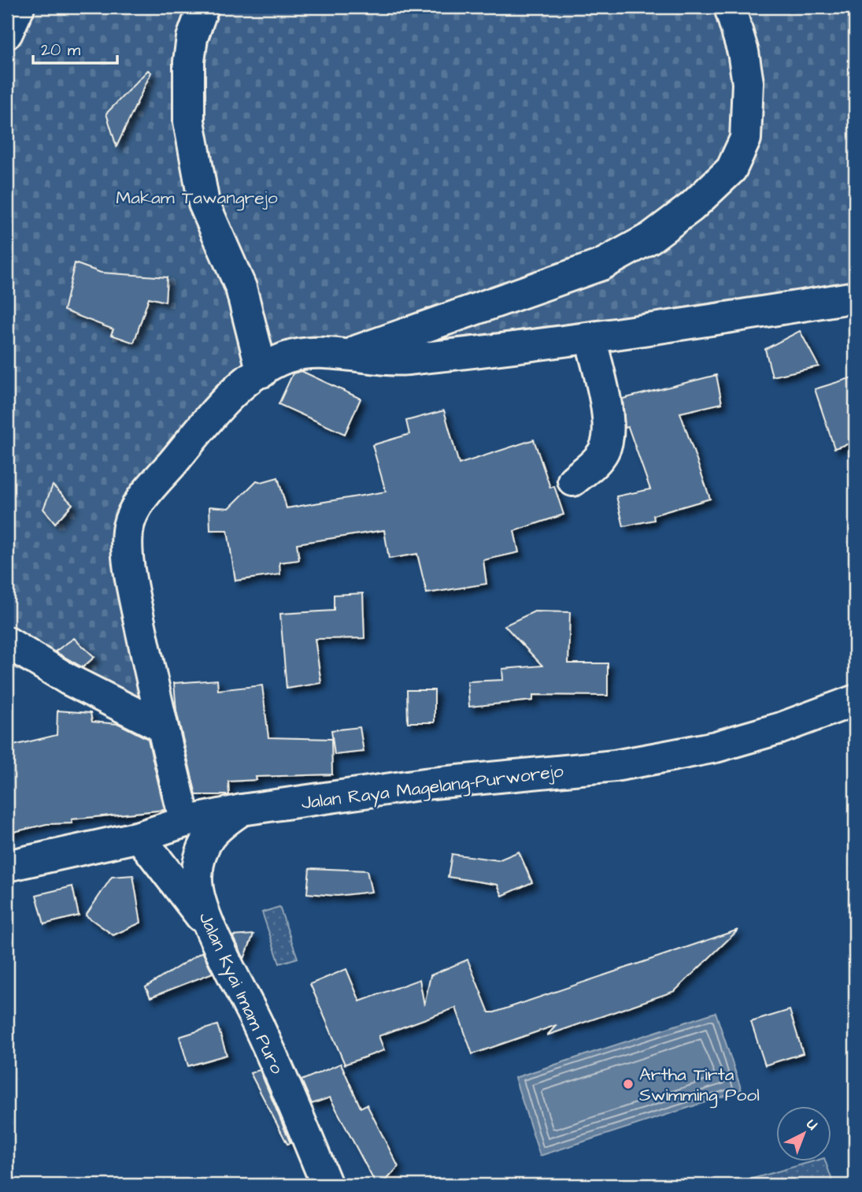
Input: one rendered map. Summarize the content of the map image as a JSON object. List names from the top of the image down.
{
  "streets": {
    "street": ["Jalan Raya Magelang-Purworejo", "Jalan Kyai Imam Puro"]
  },
  "crossings": [
    ["Jalan Raya Magelang-Purworejo", "Jalan Kyai Imam Puro"]
  ],
  "parks": ["Makam Tawangrejo"],
  "places": ["Artha Tirta Swimming Pool"],
  "scale_bar": "20 m",
  "north": "top right"
}
